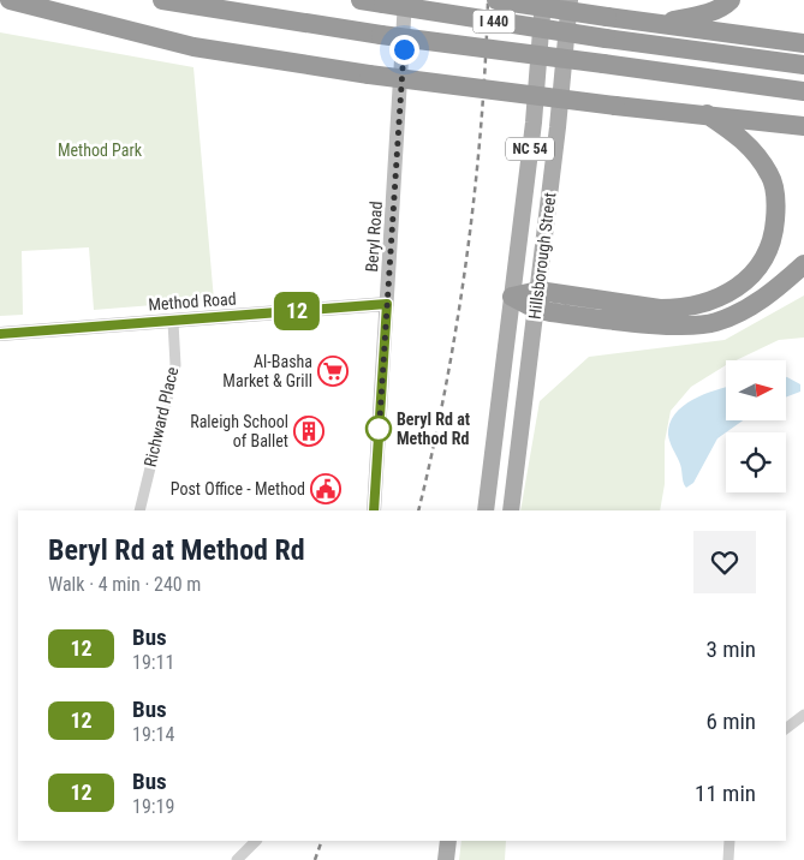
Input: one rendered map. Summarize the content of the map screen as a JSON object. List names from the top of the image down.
{
  "streets": {
    "highway": ["I 440"],
    "main road": ["NC 54", "Hillsborough Street"],
    "street": ["Beryl Road", "Method Road", "Richward Place"]
  },
  "crossings": [
    ["Beryl Road", "Method Road"],
    ["Method Road", "Richward Place"]
  ],
  "parks": ["Method Park"],
  "places": {
    "supermarket": ["Al-Basha Market & Grill"],
    "other": ["Beryl Rd at Method Rd"],
    "building": ["Raleigh School of Ballet"],
    "public building": ["Post Office - Method"]
  },
  "lines": ["bus line 12"],
  "north": "right",
  "page": {
    "on_map": "12",
    "heading": ["Beryl Rd at Method Rd", "Walk · 4 min · 240 m"],
    "list": [
      {
        "mark": "12",
        "name": "Bus",
        "note": "19:11",
        "value": "3 min"
      },
      {
        "mark": "12",
        "name": "Bus",
        "note": "19:14",
        "value": "6 min"
      },
      {
        "mark": "12",
        "name": "Bus",
        "note": "19:19",
        "value": "11 min"
      }
    ]
  }
}
